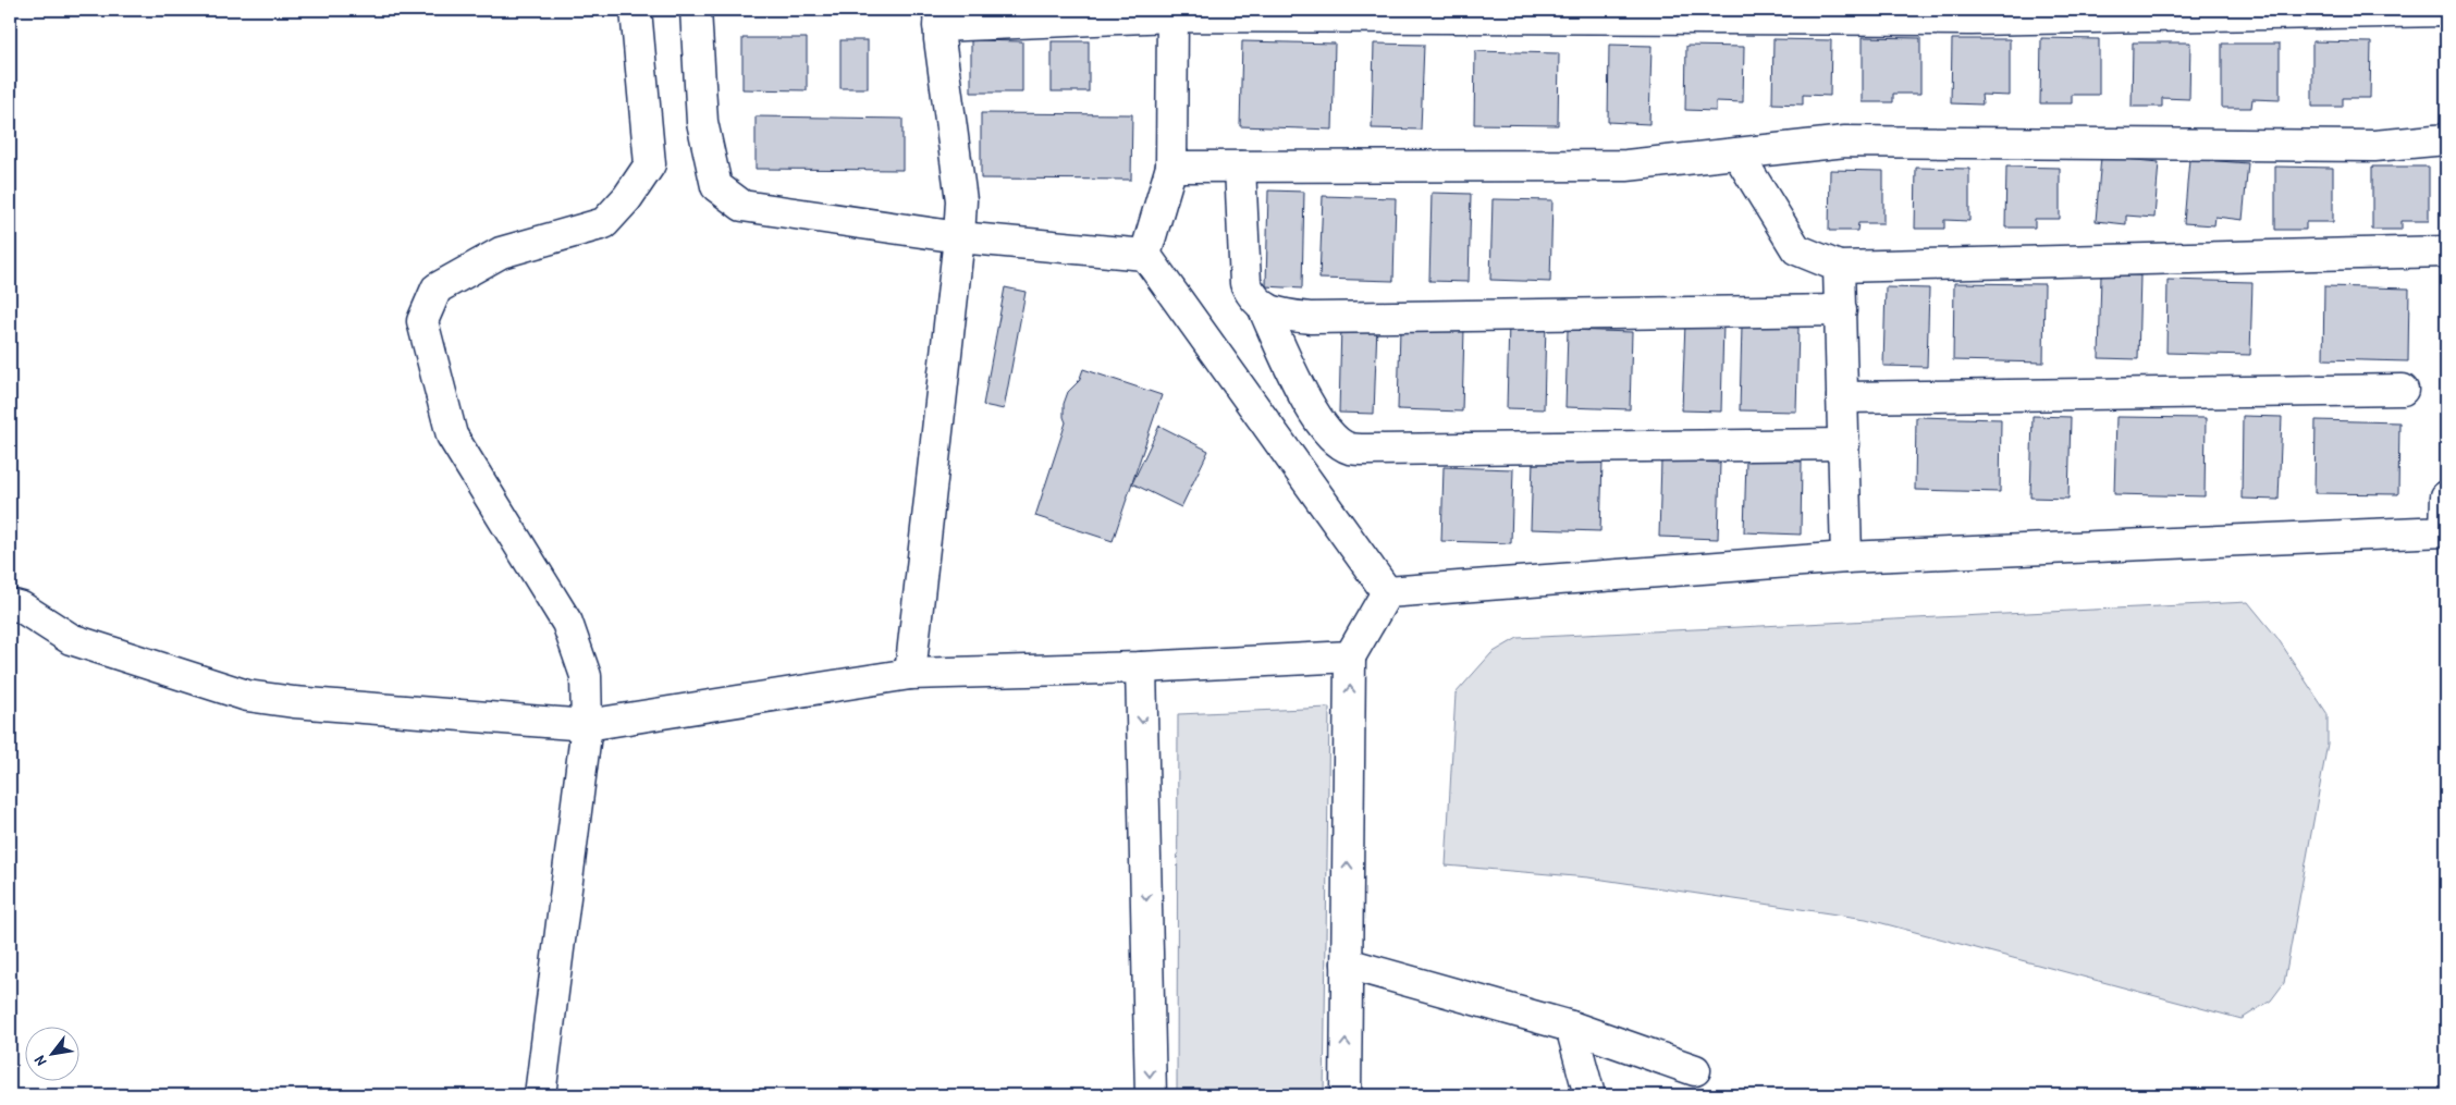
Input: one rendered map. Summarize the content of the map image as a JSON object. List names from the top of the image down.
{
  "north": "bottom left"
}
